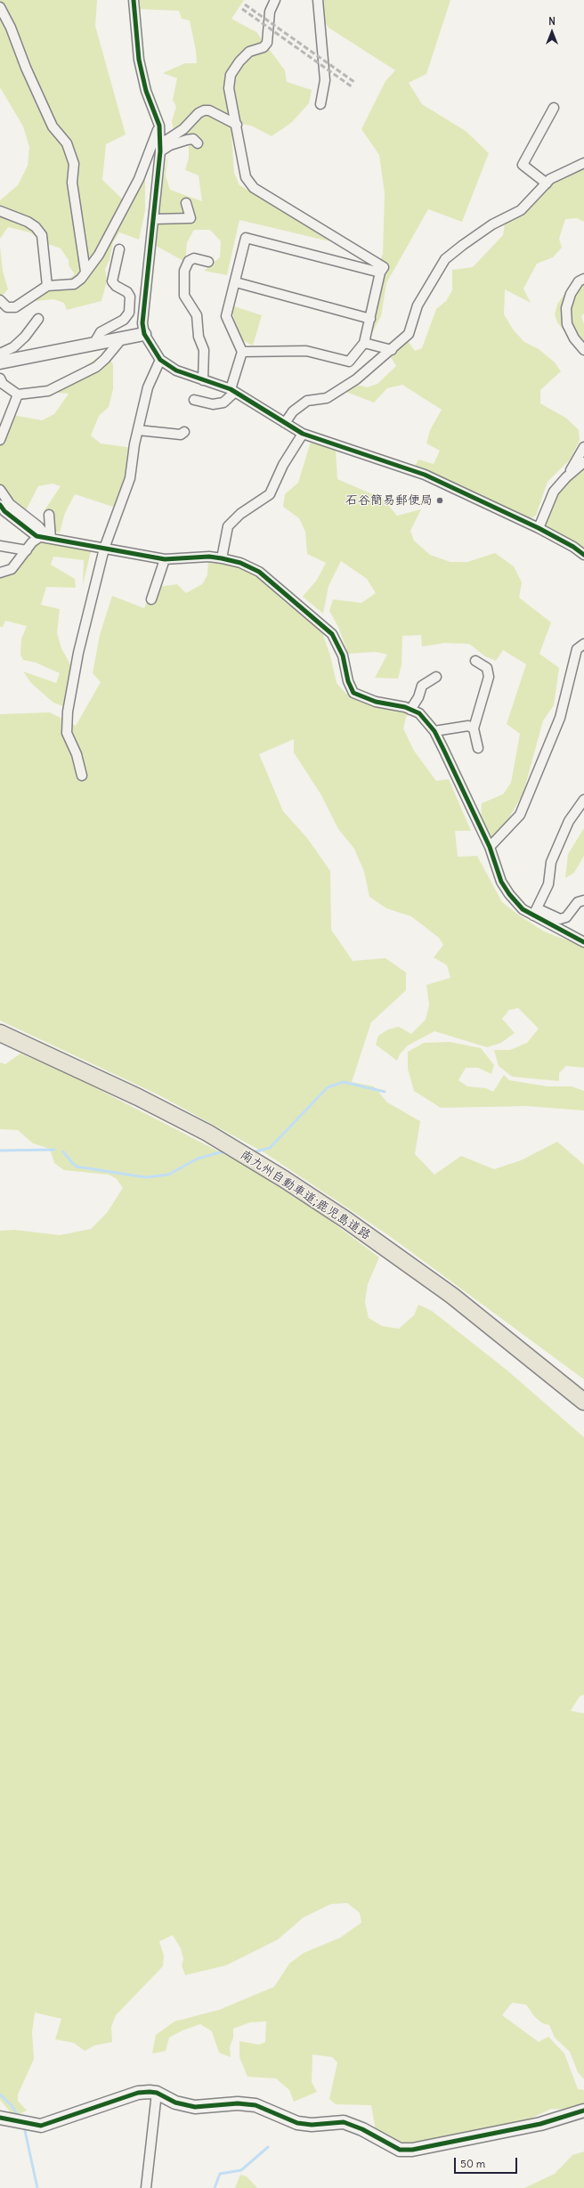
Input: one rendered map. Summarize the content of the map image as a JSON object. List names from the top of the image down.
{
  "streets": {
    "highway": ["南九州自動車道;鹿児島道路"]
  },
  "places": ["石谷簡易郵便局"],
  "scale_bar": "50 m",
  "north": "top"
}
